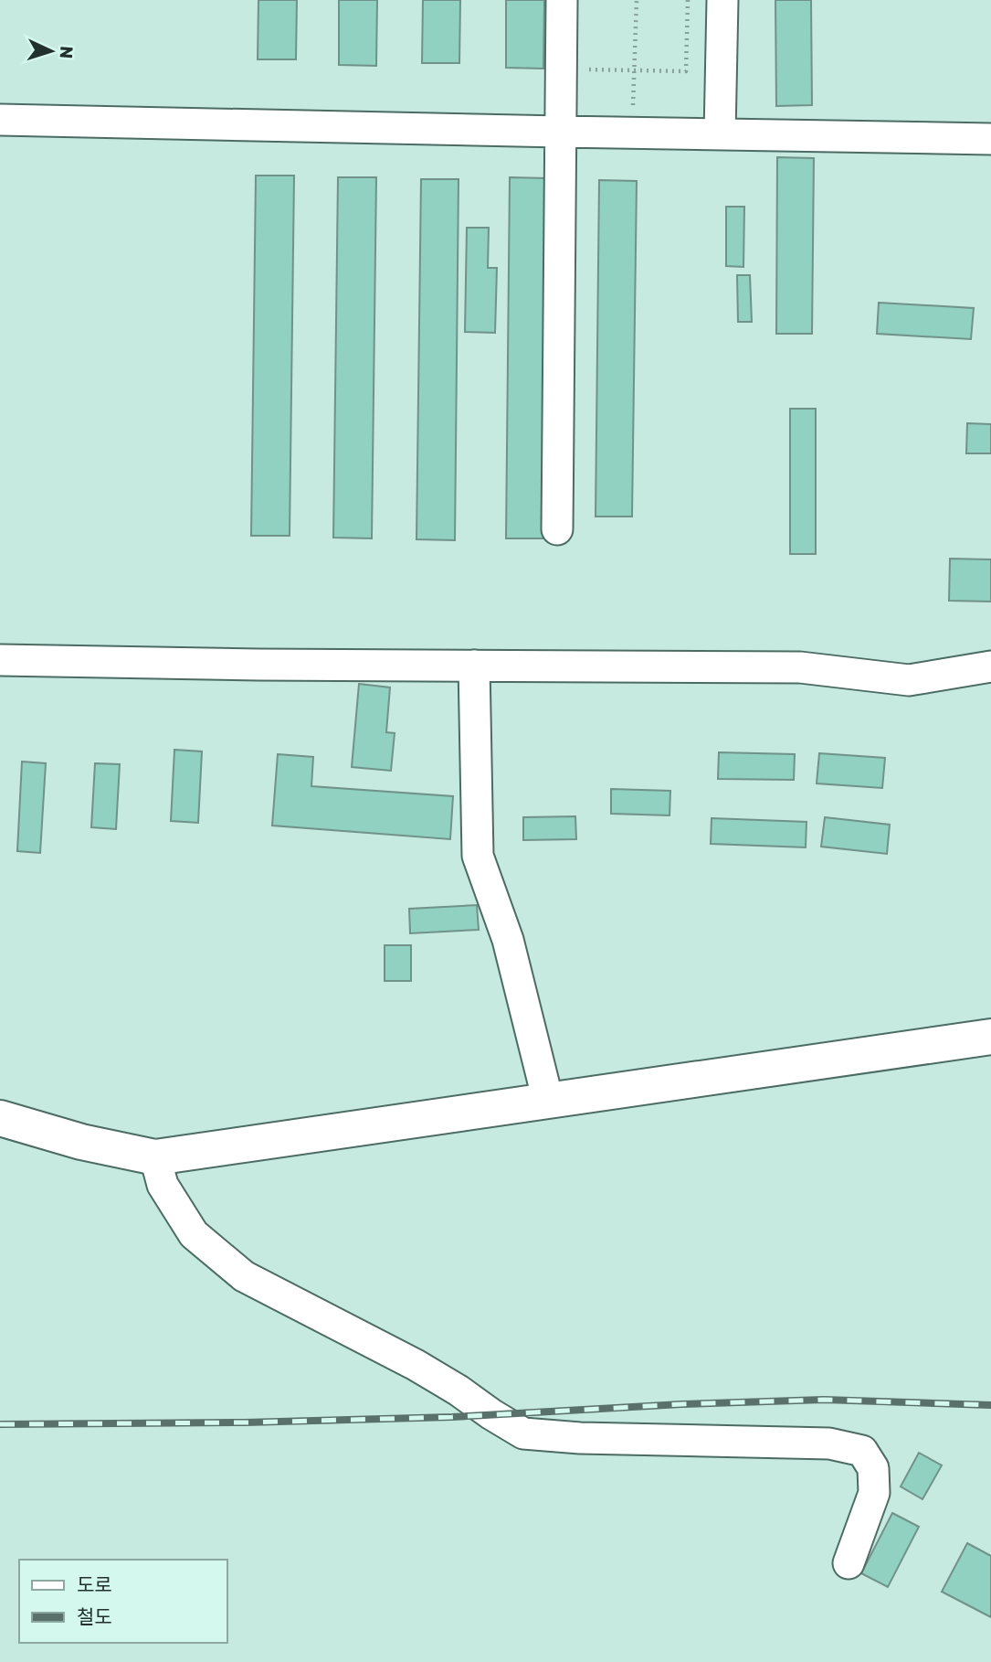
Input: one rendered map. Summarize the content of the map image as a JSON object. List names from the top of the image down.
{
  "legend": ["도로", "철도"],
  "north": "right"
}
